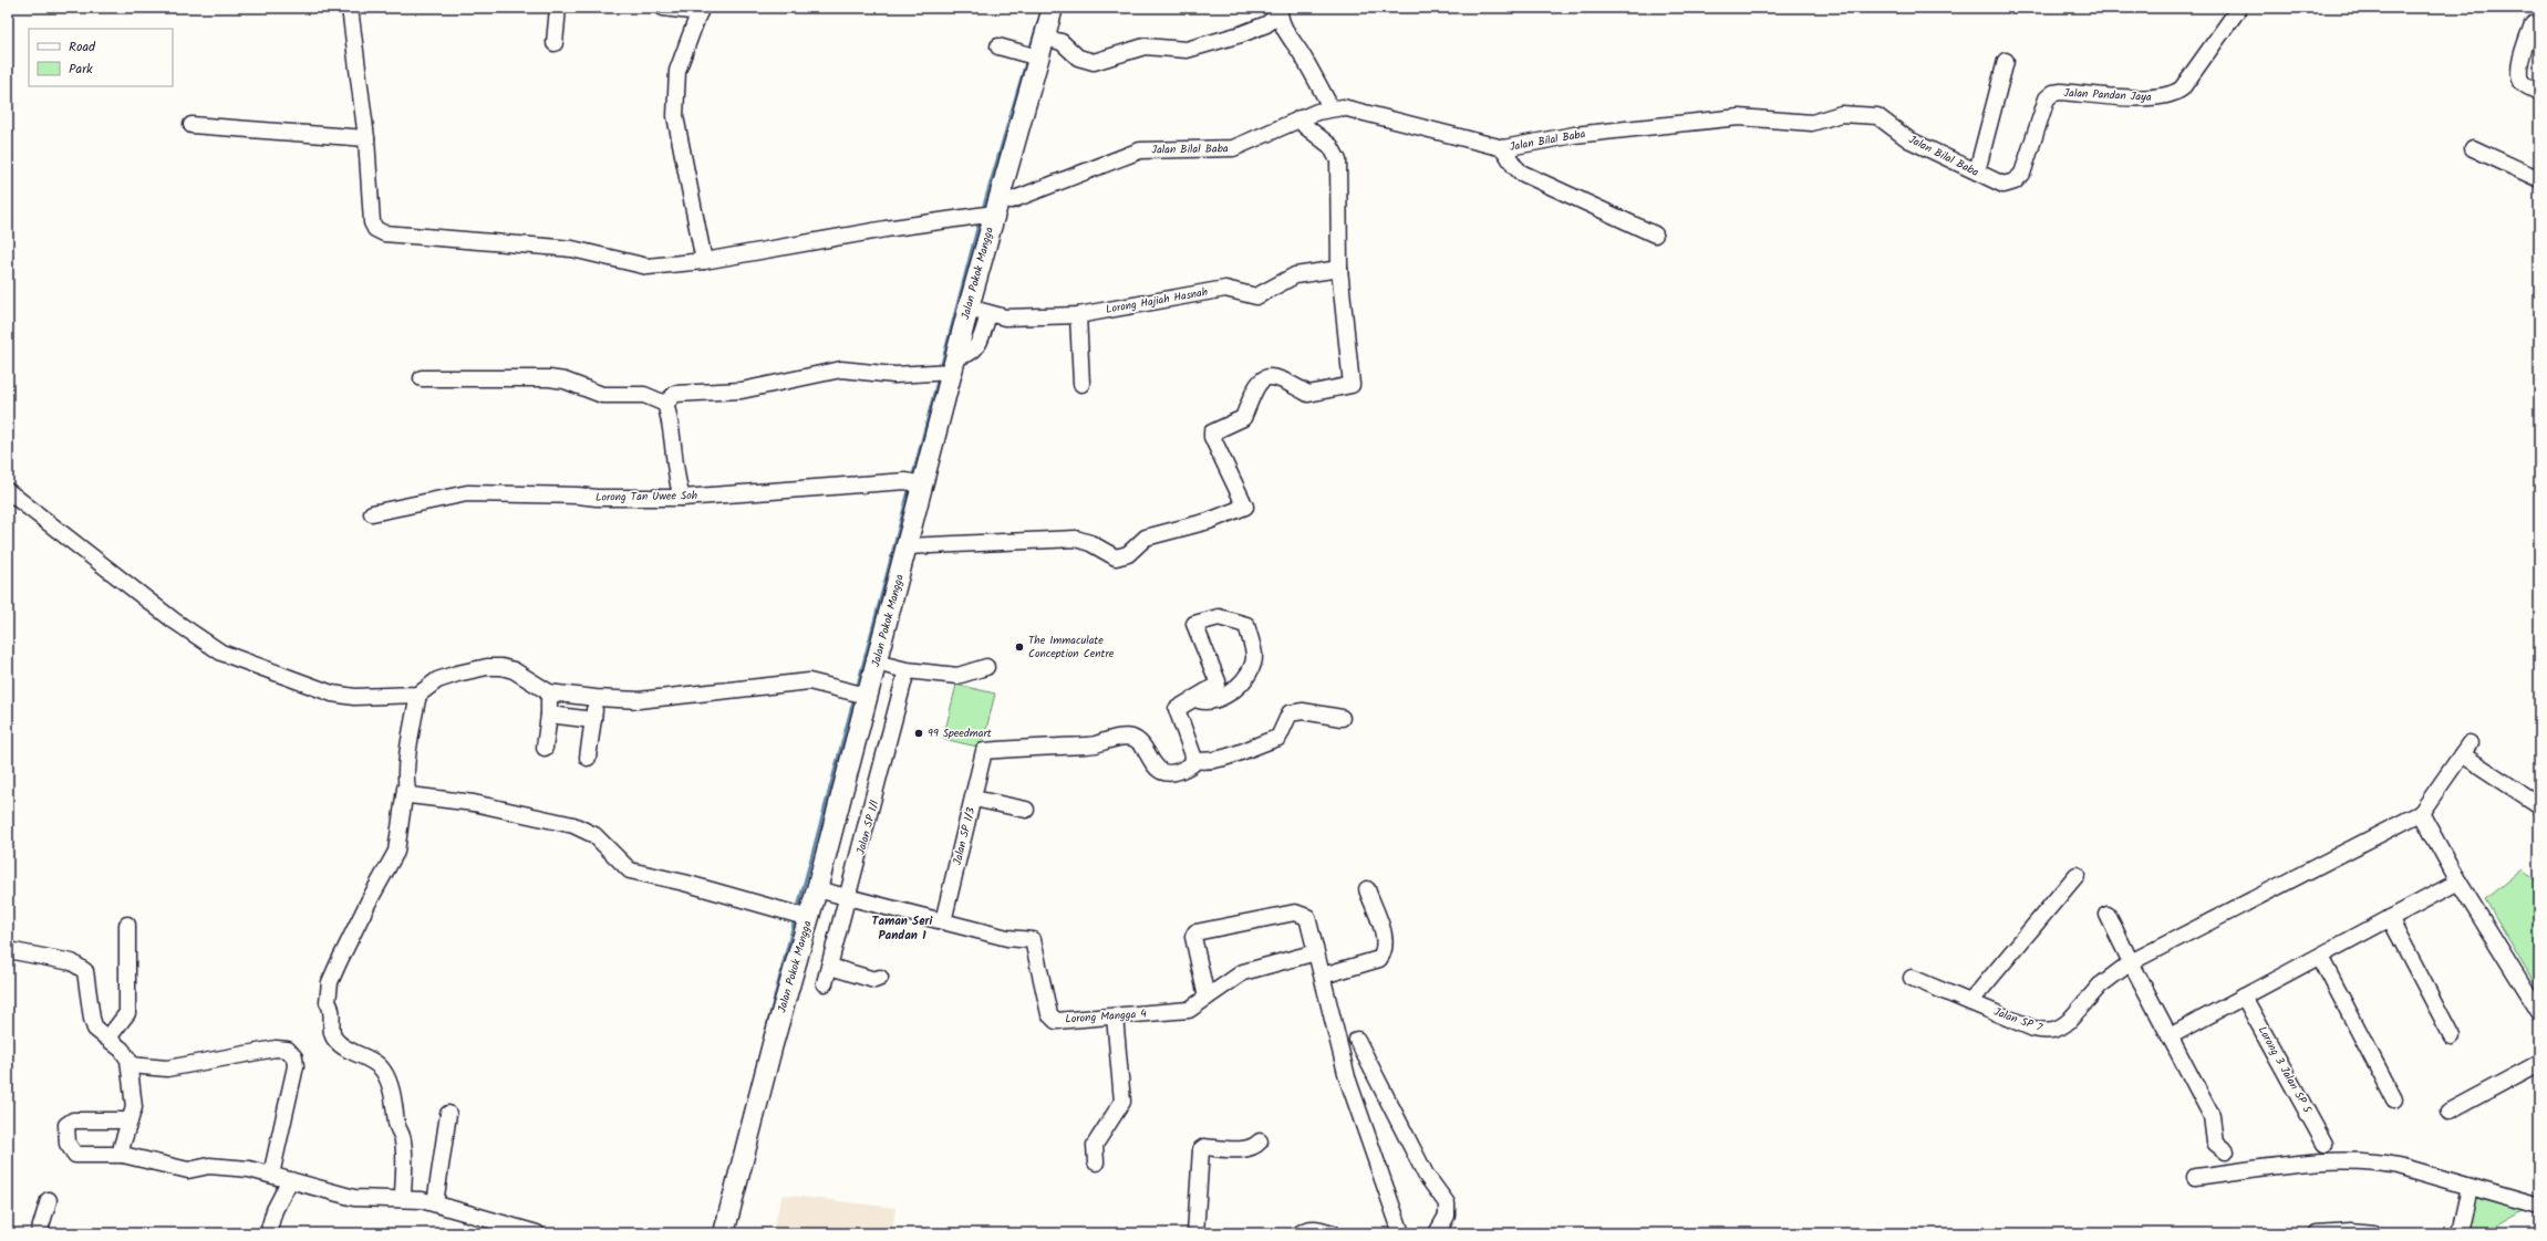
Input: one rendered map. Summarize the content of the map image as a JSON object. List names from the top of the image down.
{
  "streets": {
    "main road": ["Jalan Pokok Mangga"],
    "street": [
      "Jalan Pandan Jaya",
      "Jalan Bilal Baba",
      "Lorong Hajiah Hasnah",
      "Lorong Tan Uwee Soh",
      "Jalan SP 1/1",
      "Jalan SP 1/3",
      "Lorong Mangga 4",
      "Jalan SP 7",
      "Lorong 3 Jalan SP 5"
    ]
  },
  "crossings": [
    ["Jalan Pandan Jaya", "Jalan Bilal Baba"],
    ["Jalan Bilal Baba", "Jalan Pokok Mangga"],
    ["Jalan Pokok Mangga", "Lorong Hajiah Hasnah"],
    ["Jalan Pokok Mangga", "Lorong Tan Uwee Soh"],
    ["Jalan Pokok Mangga", "Lorong Mangga 4"],
    ["Jalan SP 1/1", "Lorong Mangga 4"],
    ["Jalan SP 1/3", "Lorong Mangga 4"]
  ],
  "districts": ["Taman Seri Pandan 1"],
  "places": ["The Immaculate Conception Centre", "99 Speedmart"],
  "legend": ["Road", "Park"]
}
